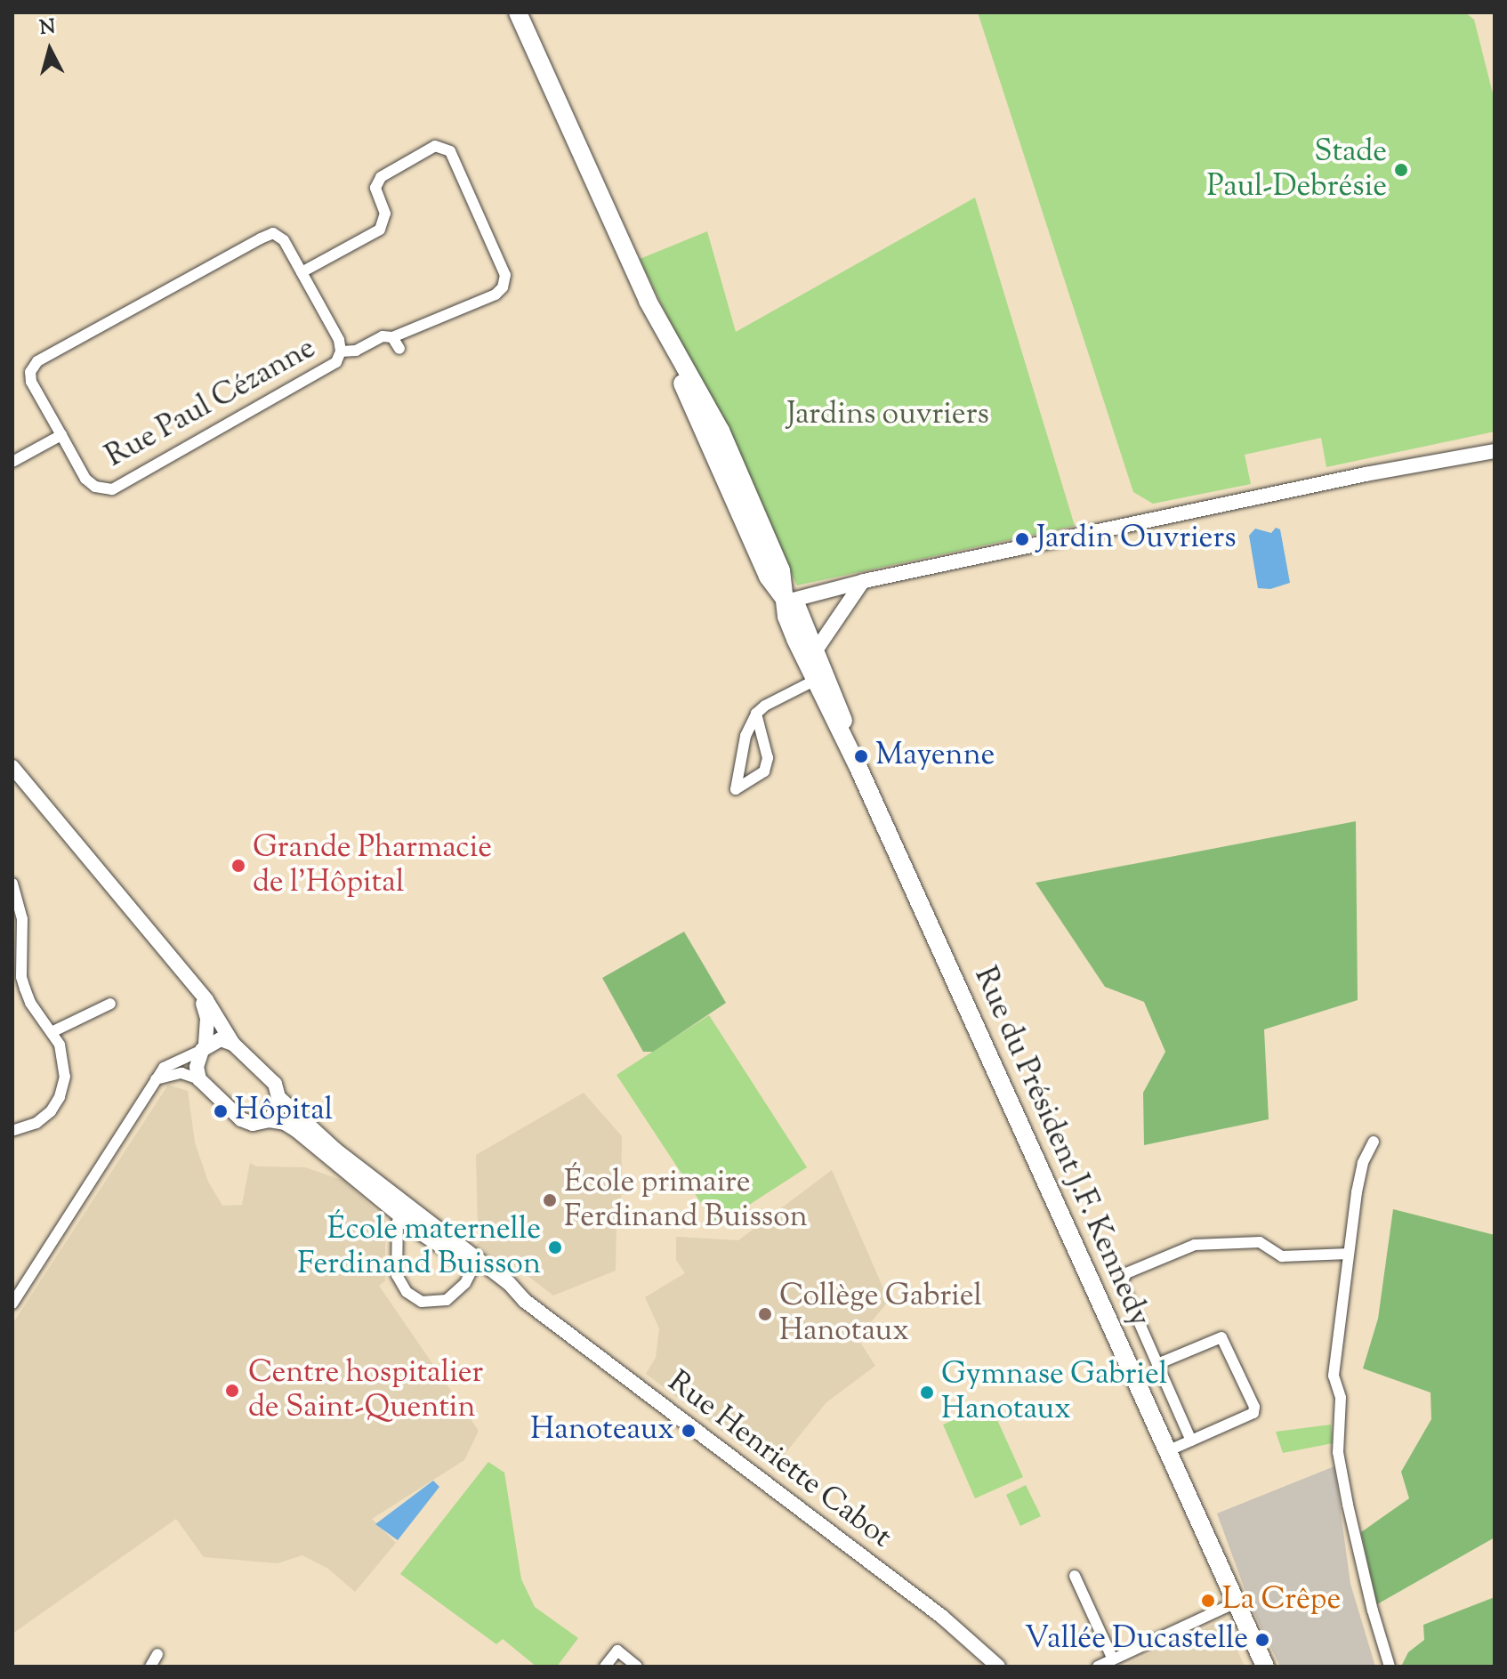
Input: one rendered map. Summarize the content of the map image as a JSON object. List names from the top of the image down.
{
  "streets": {
    "main road": ["Rue du Président J.F. Kennedy"],
    "street": ["Rue Paul Cézanne", "Rue Henriette Cabot"]
  },
  "parks": ["Jardins ouvriers"],
  "places": [
    "Stade Paul-Debrésie",
    "Jardin Ouvriers",
    "Mayenne",
    "Grande Pharmacie de l'Hôpital",
    "Hôpital",
    "École primaire Ferdinand Buisson",
    "École maternelle Ferdinand Buisson",
    "Collège Gabriel Hanotaux",
    "Centre hospitalier de Saint-Quentin",
    "Gymnase Gabriel Hanotaux",
    "Hanoteaux",
    "La Crêpe",
    "Vallée Ducastelle"
  ],
  "north": "top"
}
